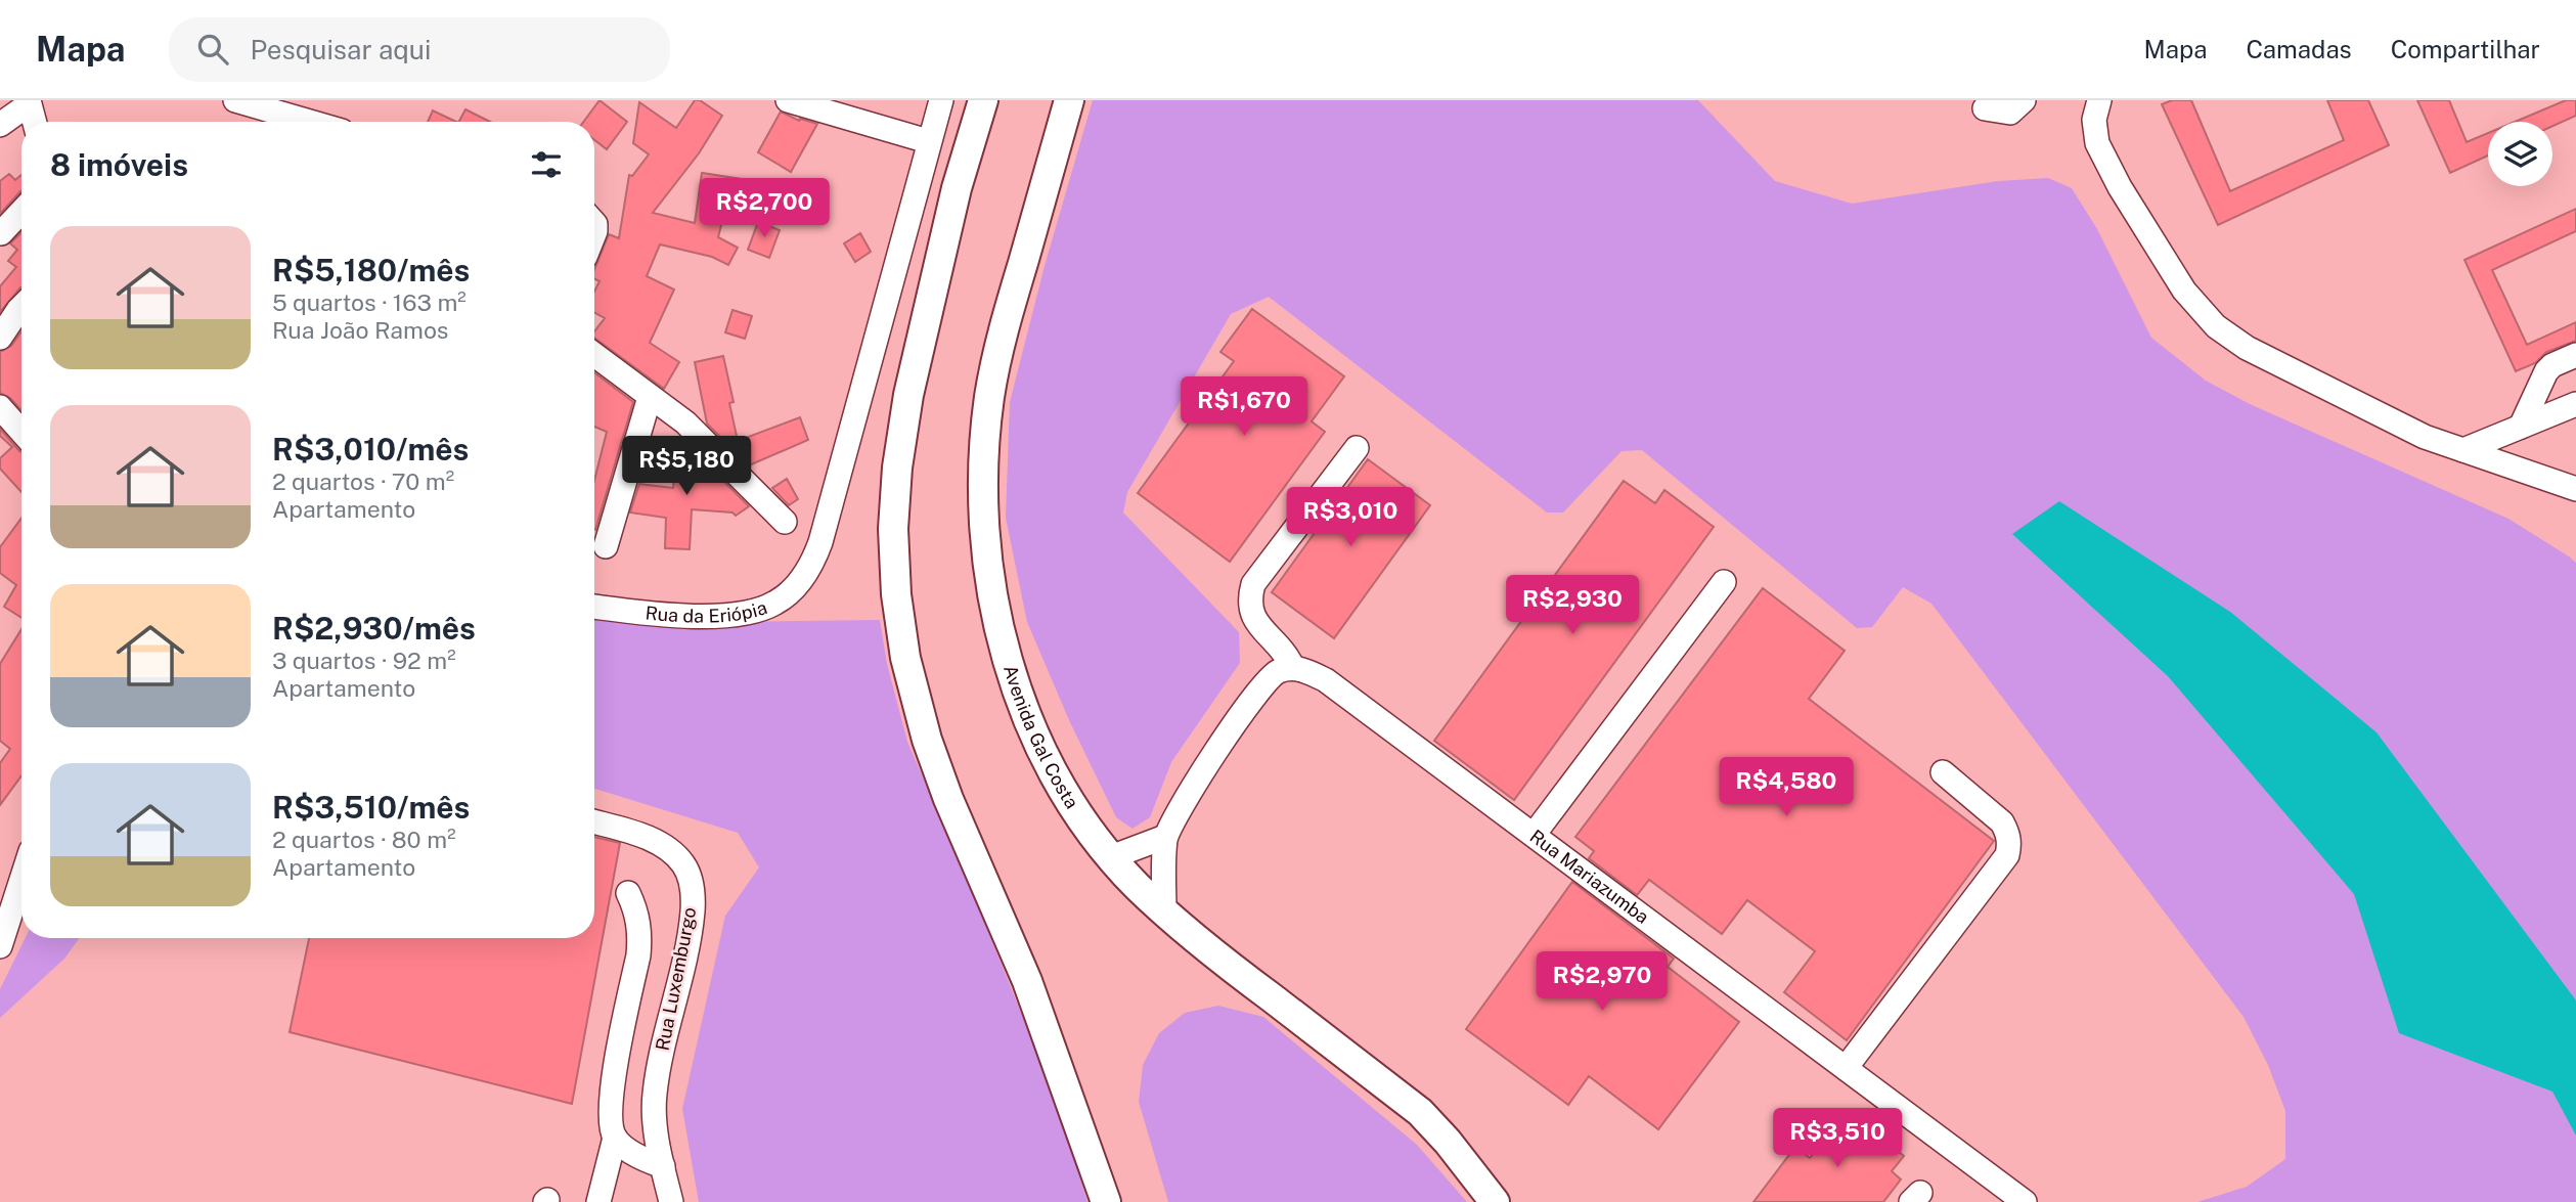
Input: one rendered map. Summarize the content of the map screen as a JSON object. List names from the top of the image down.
{
  "streets": {
    "main road": ["Avenida Gal Costa"],
    "street": ["Rua da Eriópia", "Rua Mariazumba", "Rua Luxemburgo"]
  },
  "page": {
    "header": "Mapa",
    "search": "Pesquisar aqui",
    "nav": ["Mapa", "Camadas", "Compartilhar"],
    "heading": "8 imóveis",
    "price": [
      "R$2,700",
      "R$1,670",
      "R$5,180",
      "R$3,010",
      "R$2,930",
      "R$4,580",
      "R$2,970",
      "R$3,510"
    ],
    "list": [
      {
        "name": "R$5,180/mês",
        "note": "5 quartos · 163 m² · Rua João Ramos"
      },
      {
        "name": "R$3,010/mês",
        "note": "2 quartos · 70 m² · Apartamento"
      },
      {
        "name": "R$2,930/mês",
        "note": "3 quartos · 92 m² · Apartamento"
      },
      {
        "name": "R$3,510/mês",
        "note": "2 quartos · 80 m² · Apartamento"
      }
    ]
  }
}
